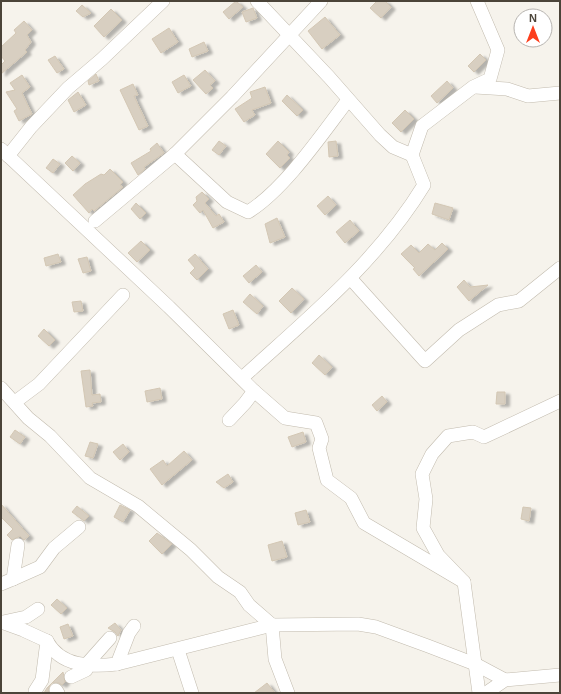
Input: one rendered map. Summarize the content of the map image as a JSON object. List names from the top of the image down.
{
  "north": "top"
}
